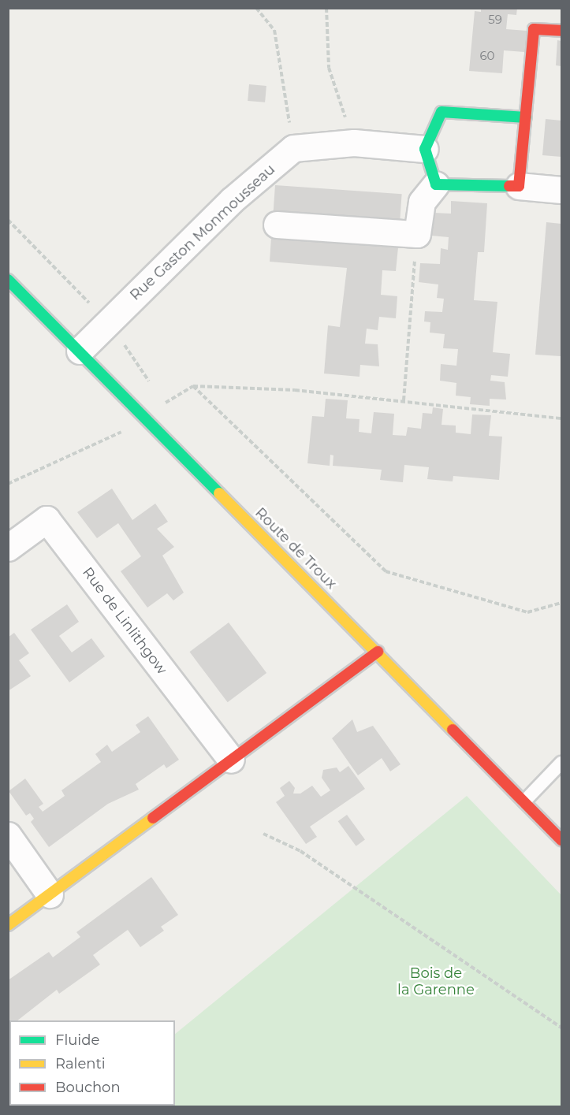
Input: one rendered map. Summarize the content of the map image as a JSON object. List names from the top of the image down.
{
  "streets": {
    "street": ["Rue Gaston Monmousseau", "Route de Troux", "Rue de Linlithgow"]
  },
  "crossings": [
    ["Rue Gaston Monmousseau", "Route de Troux"]
  ],
  "parks": ["Bois de la Garenne"],
  "house_numbers": ["59", "60"],
  "legend": ["Fluide", "Ralenti", "Bouchon"]
}
